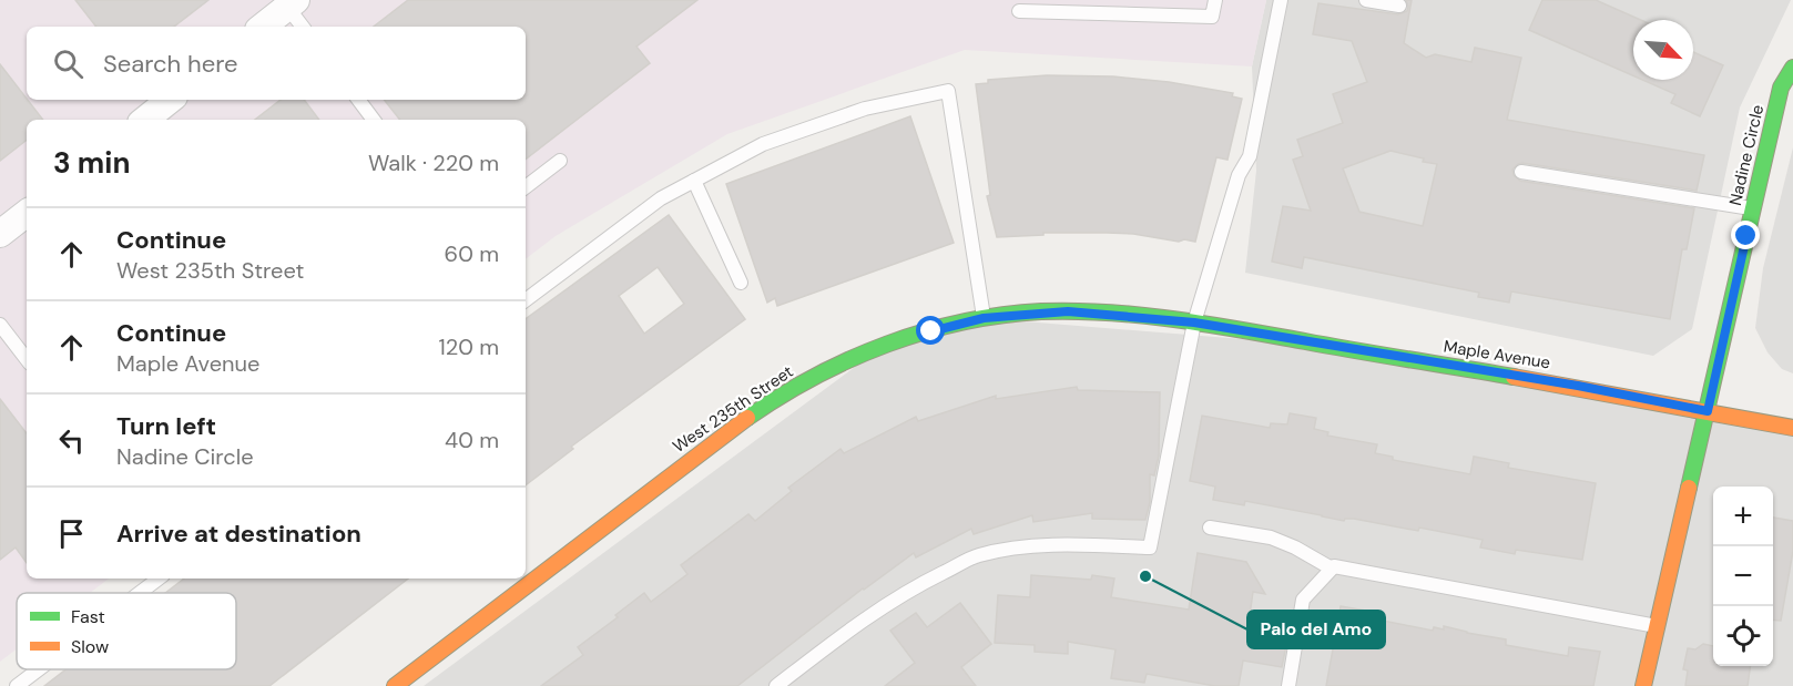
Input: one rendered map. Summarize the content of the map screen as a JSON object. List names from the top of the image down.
{
  "streets": {
    "street": ["Nadine Circle", "Maple Avenue", "West 235th Street"]
  },
  "crossings": [
    ["Nadine Circle", "Maple Avenue"],
    ["Maple Avenue", "West 235th Street"]
  ],
  "places": ["Palo del Amo"],
  "legend": ["Fast", "Slow"],
  "north": "bottom right",
  "page": {
    "search": "Search here",
    "heading": ["3 min", "Walk · 220 m"],
    "list": [
      ["Continue", "West 235th Street", "60 m"],
      ["Continue", "Maple Avenue", "120 m"],
      ["Turn left", "Nadine Circle", "40 m"],
      "Arrive at destination"
    ],
    "map_buttons": ["+", "−"]
  }
}
